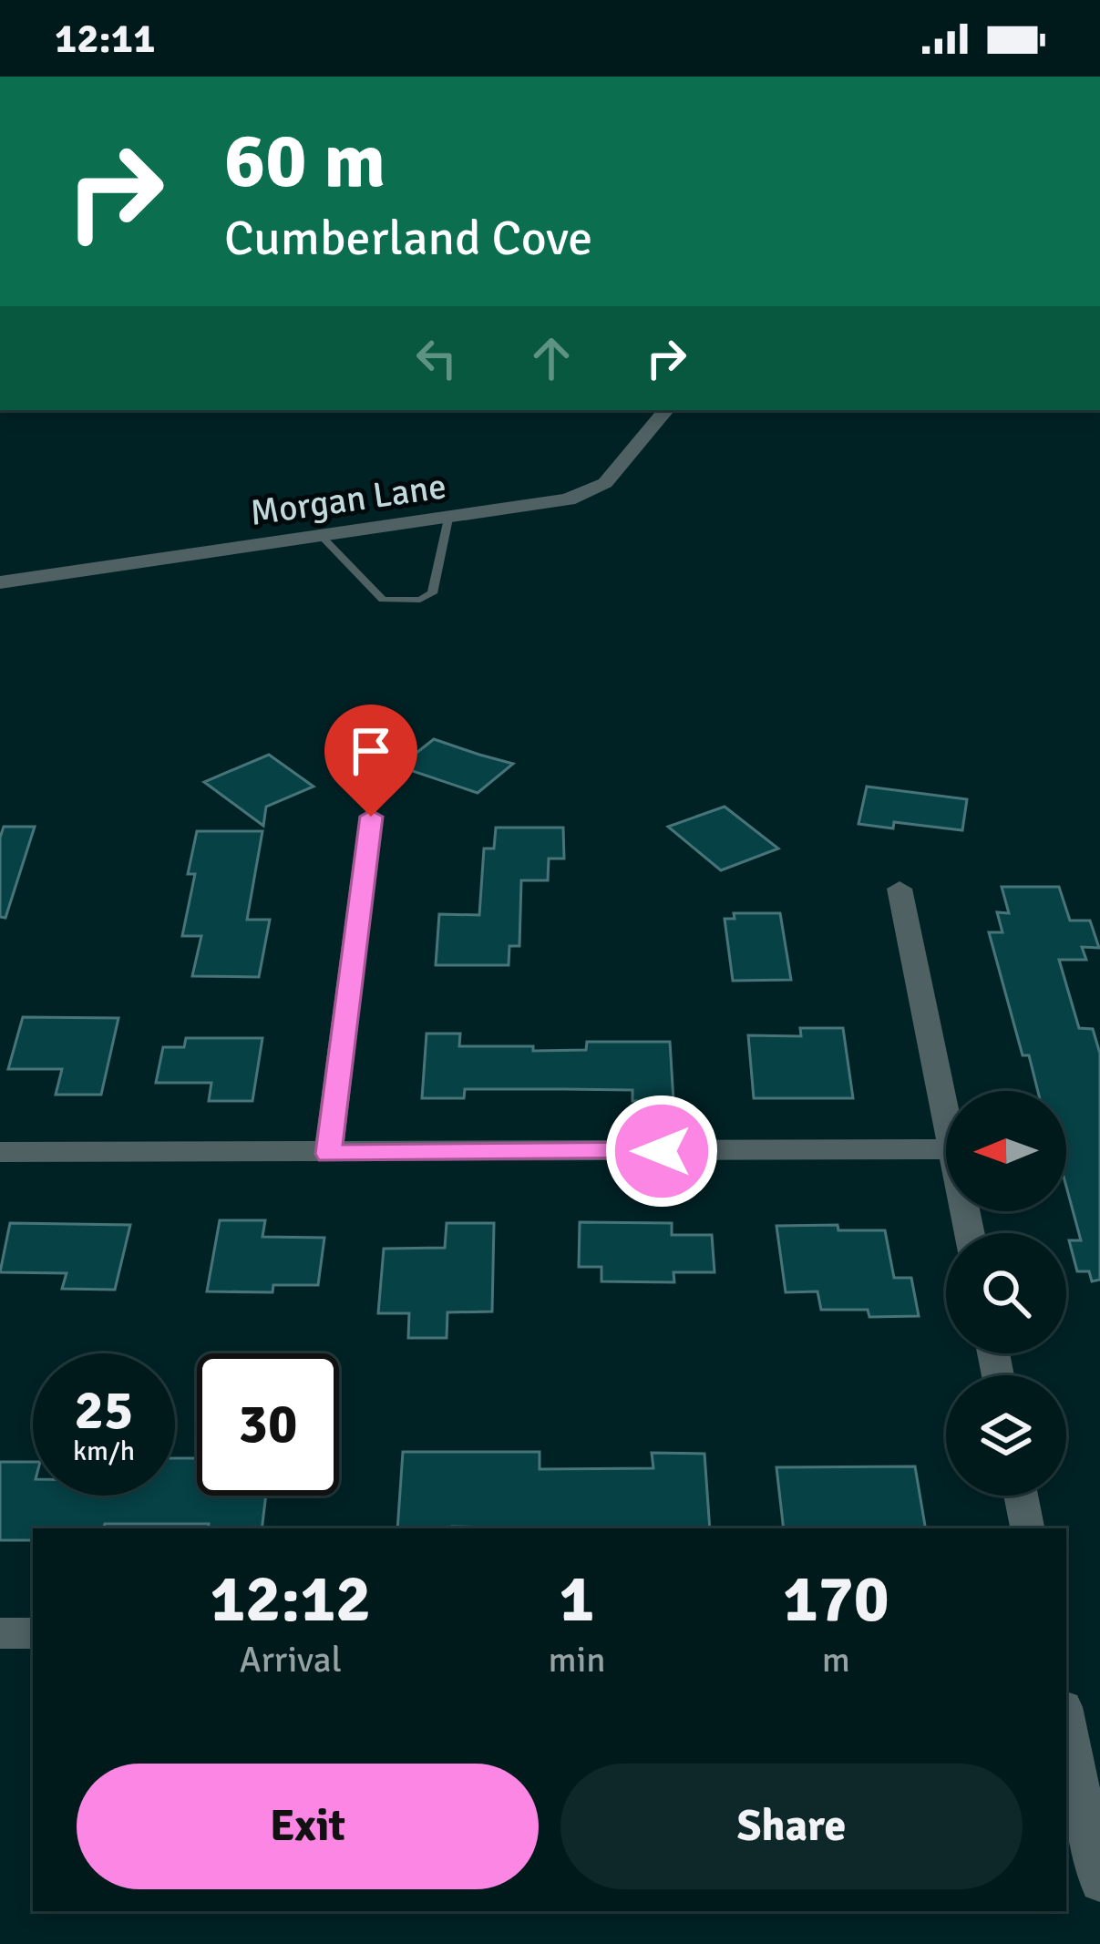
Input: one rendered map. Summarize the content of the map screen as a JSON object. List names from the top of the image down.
{
  "streets": {
    "street": ["Morgan Lane"]
  },
  "north": "left",
  "page": {
    "status": "12:11",
    "turn": ["60 m", "Cumberland Cove"],
    "speed": "25 km/h",
    "limit": "30",
    "eta": [
      "12:12",
      "Arrival",
      "1",
      "min",
      "170",
      "m"
    ],
    "buttons": ["Exit", "Share"]
  }
}
